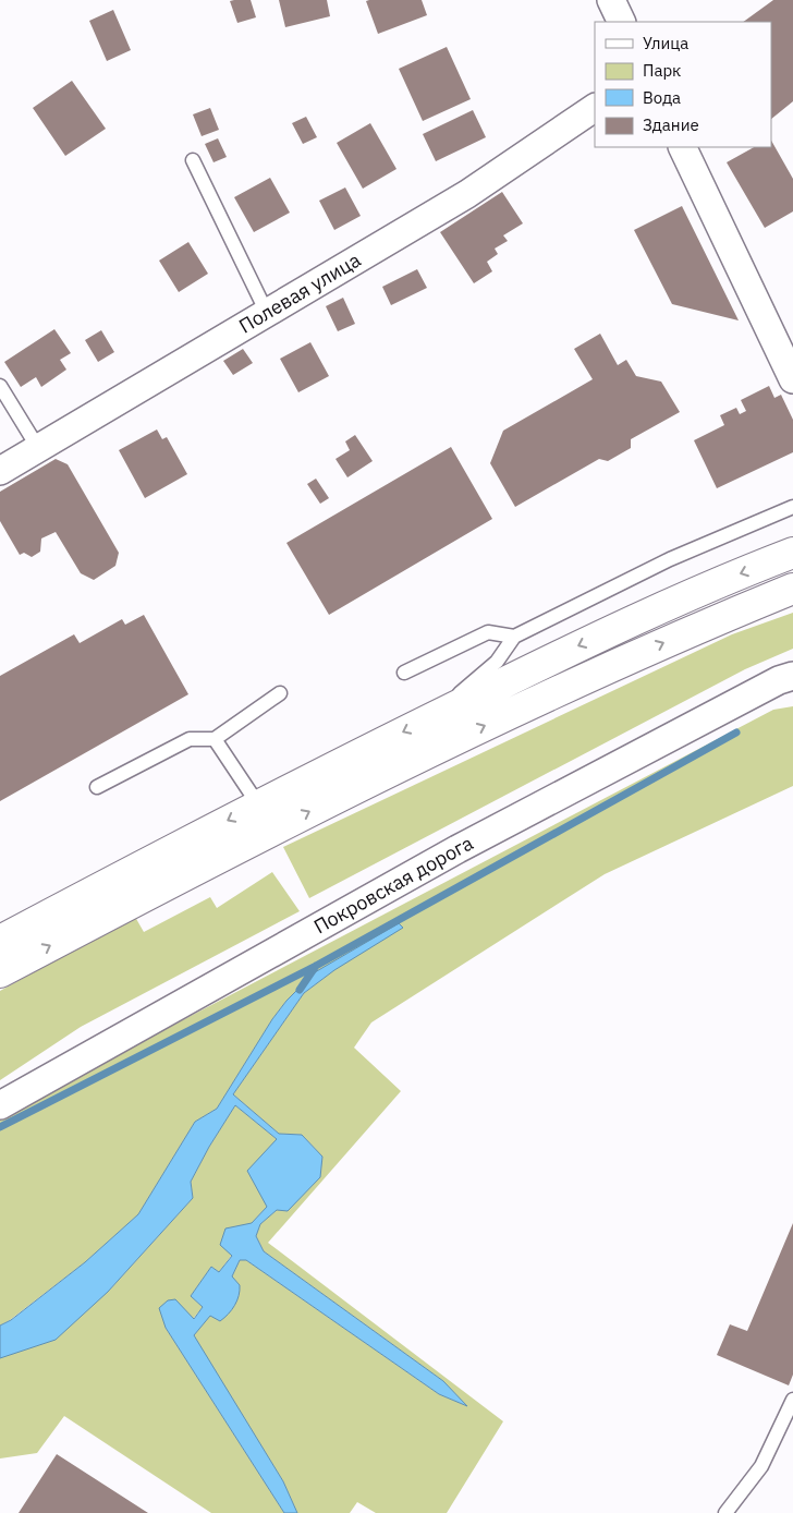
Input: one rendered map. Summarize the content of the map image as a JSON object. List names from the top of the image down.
{
  "streets": {
    "street": ["Полевая улица", "Покровская дорога"]
  },
  "legend": [
    "Улица",
    "Парк",
    "Вода",
    "Здание"
  ]
}
